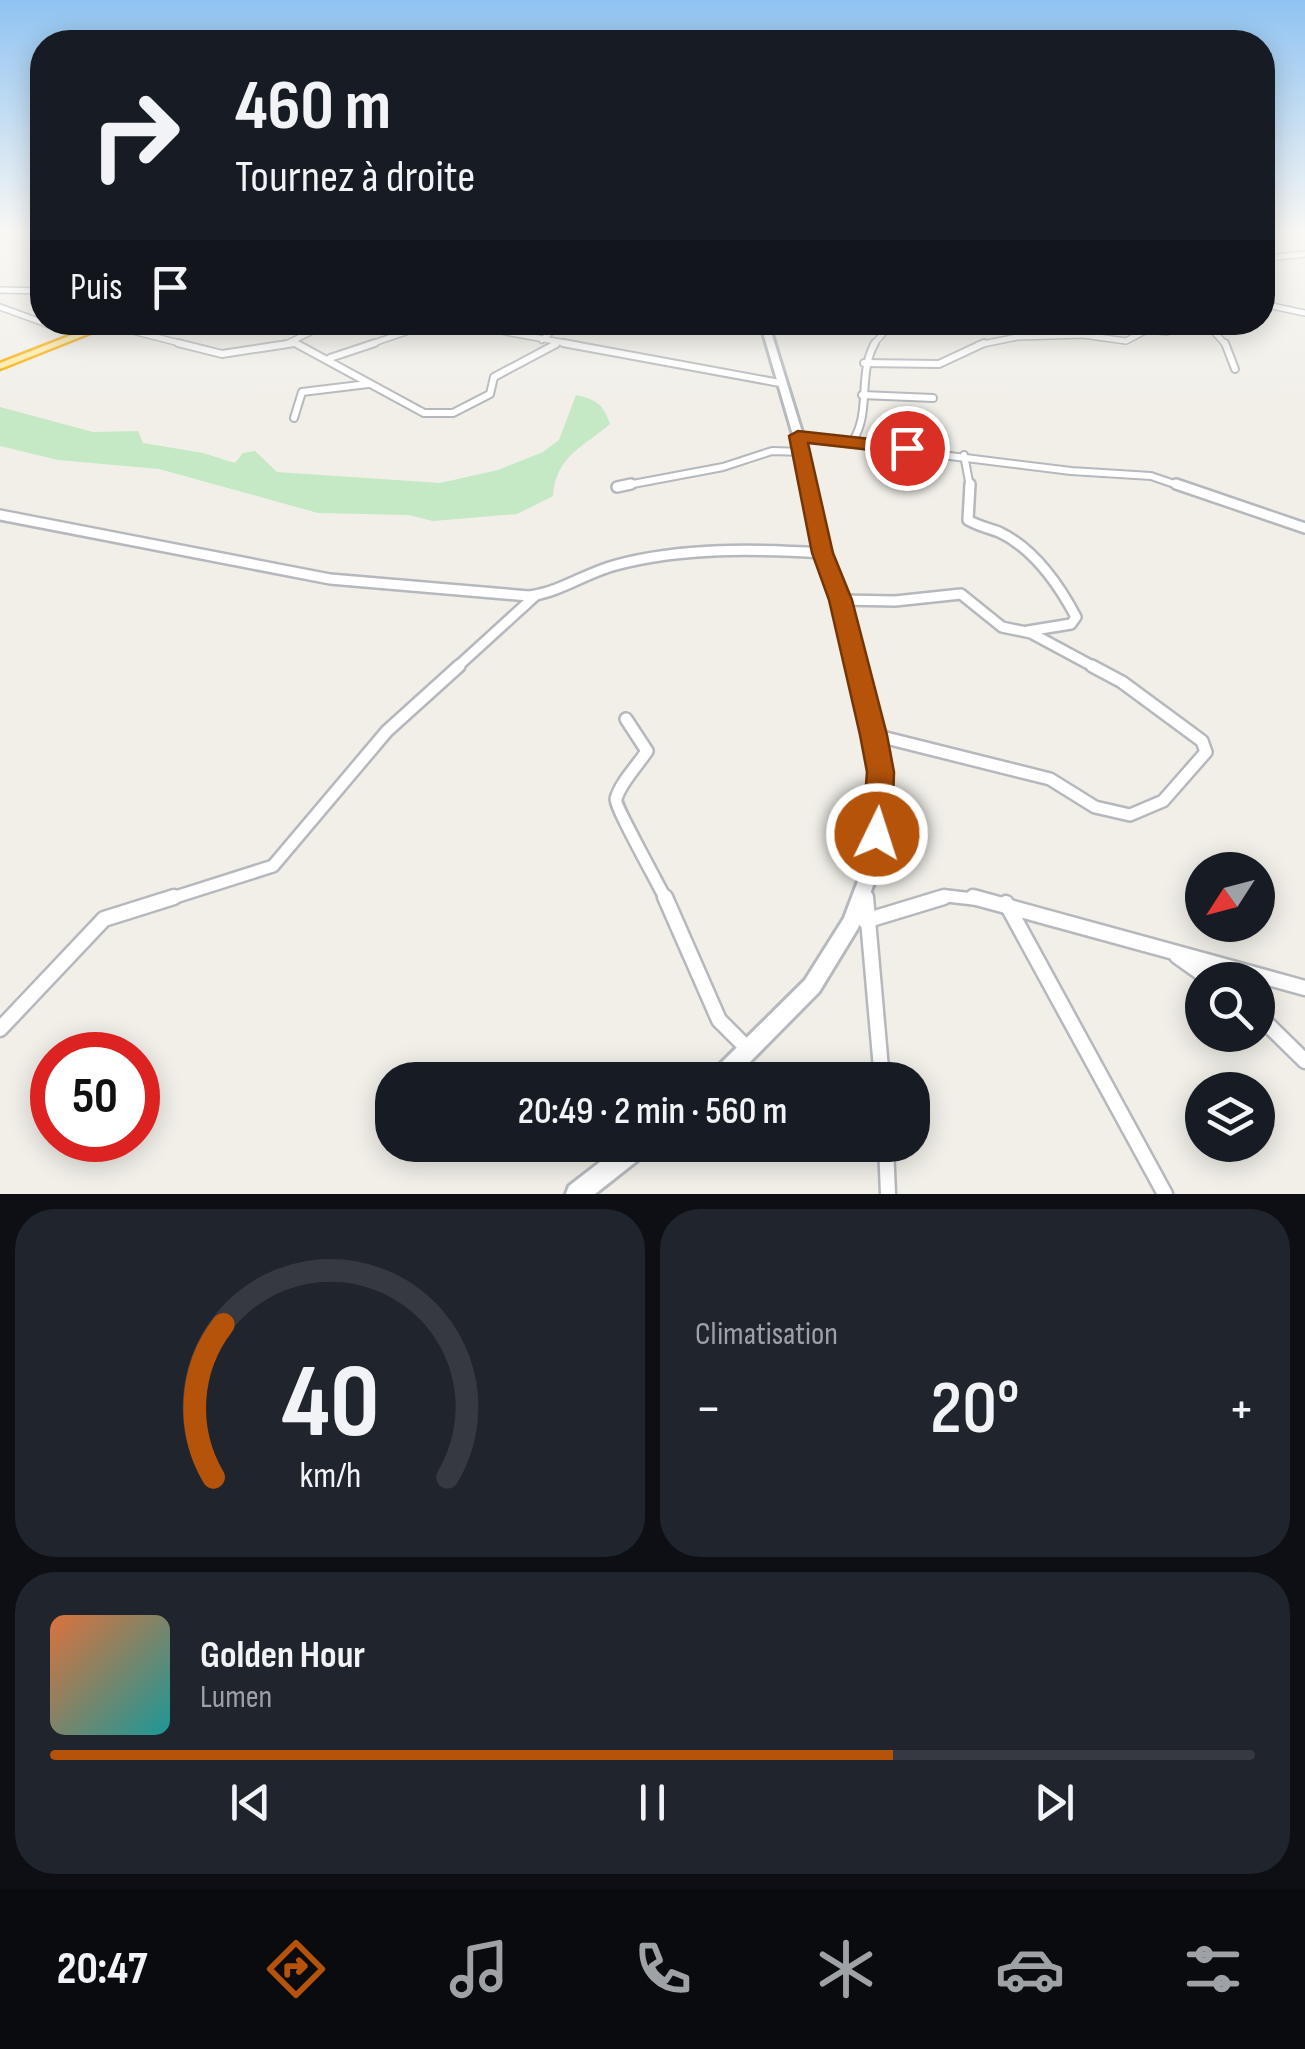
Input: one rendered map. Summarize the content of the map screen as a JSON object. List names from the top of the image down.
{
  "north": "bottom left",
  "page": {
    "turn": ["460 m", "Tournez à droite"],
    "then": "Puis",
    "limit": "50",
    "trip": "20:49 · 2 min · 560 m",
    "tile": "Climatisation",
    "heat": ["−", "20°", "+"],
    "song": ["Golden Hour", "Lumen"],
    "tabs": "20:47",
    "gauge": ["40", "km/h"]
  }
}
